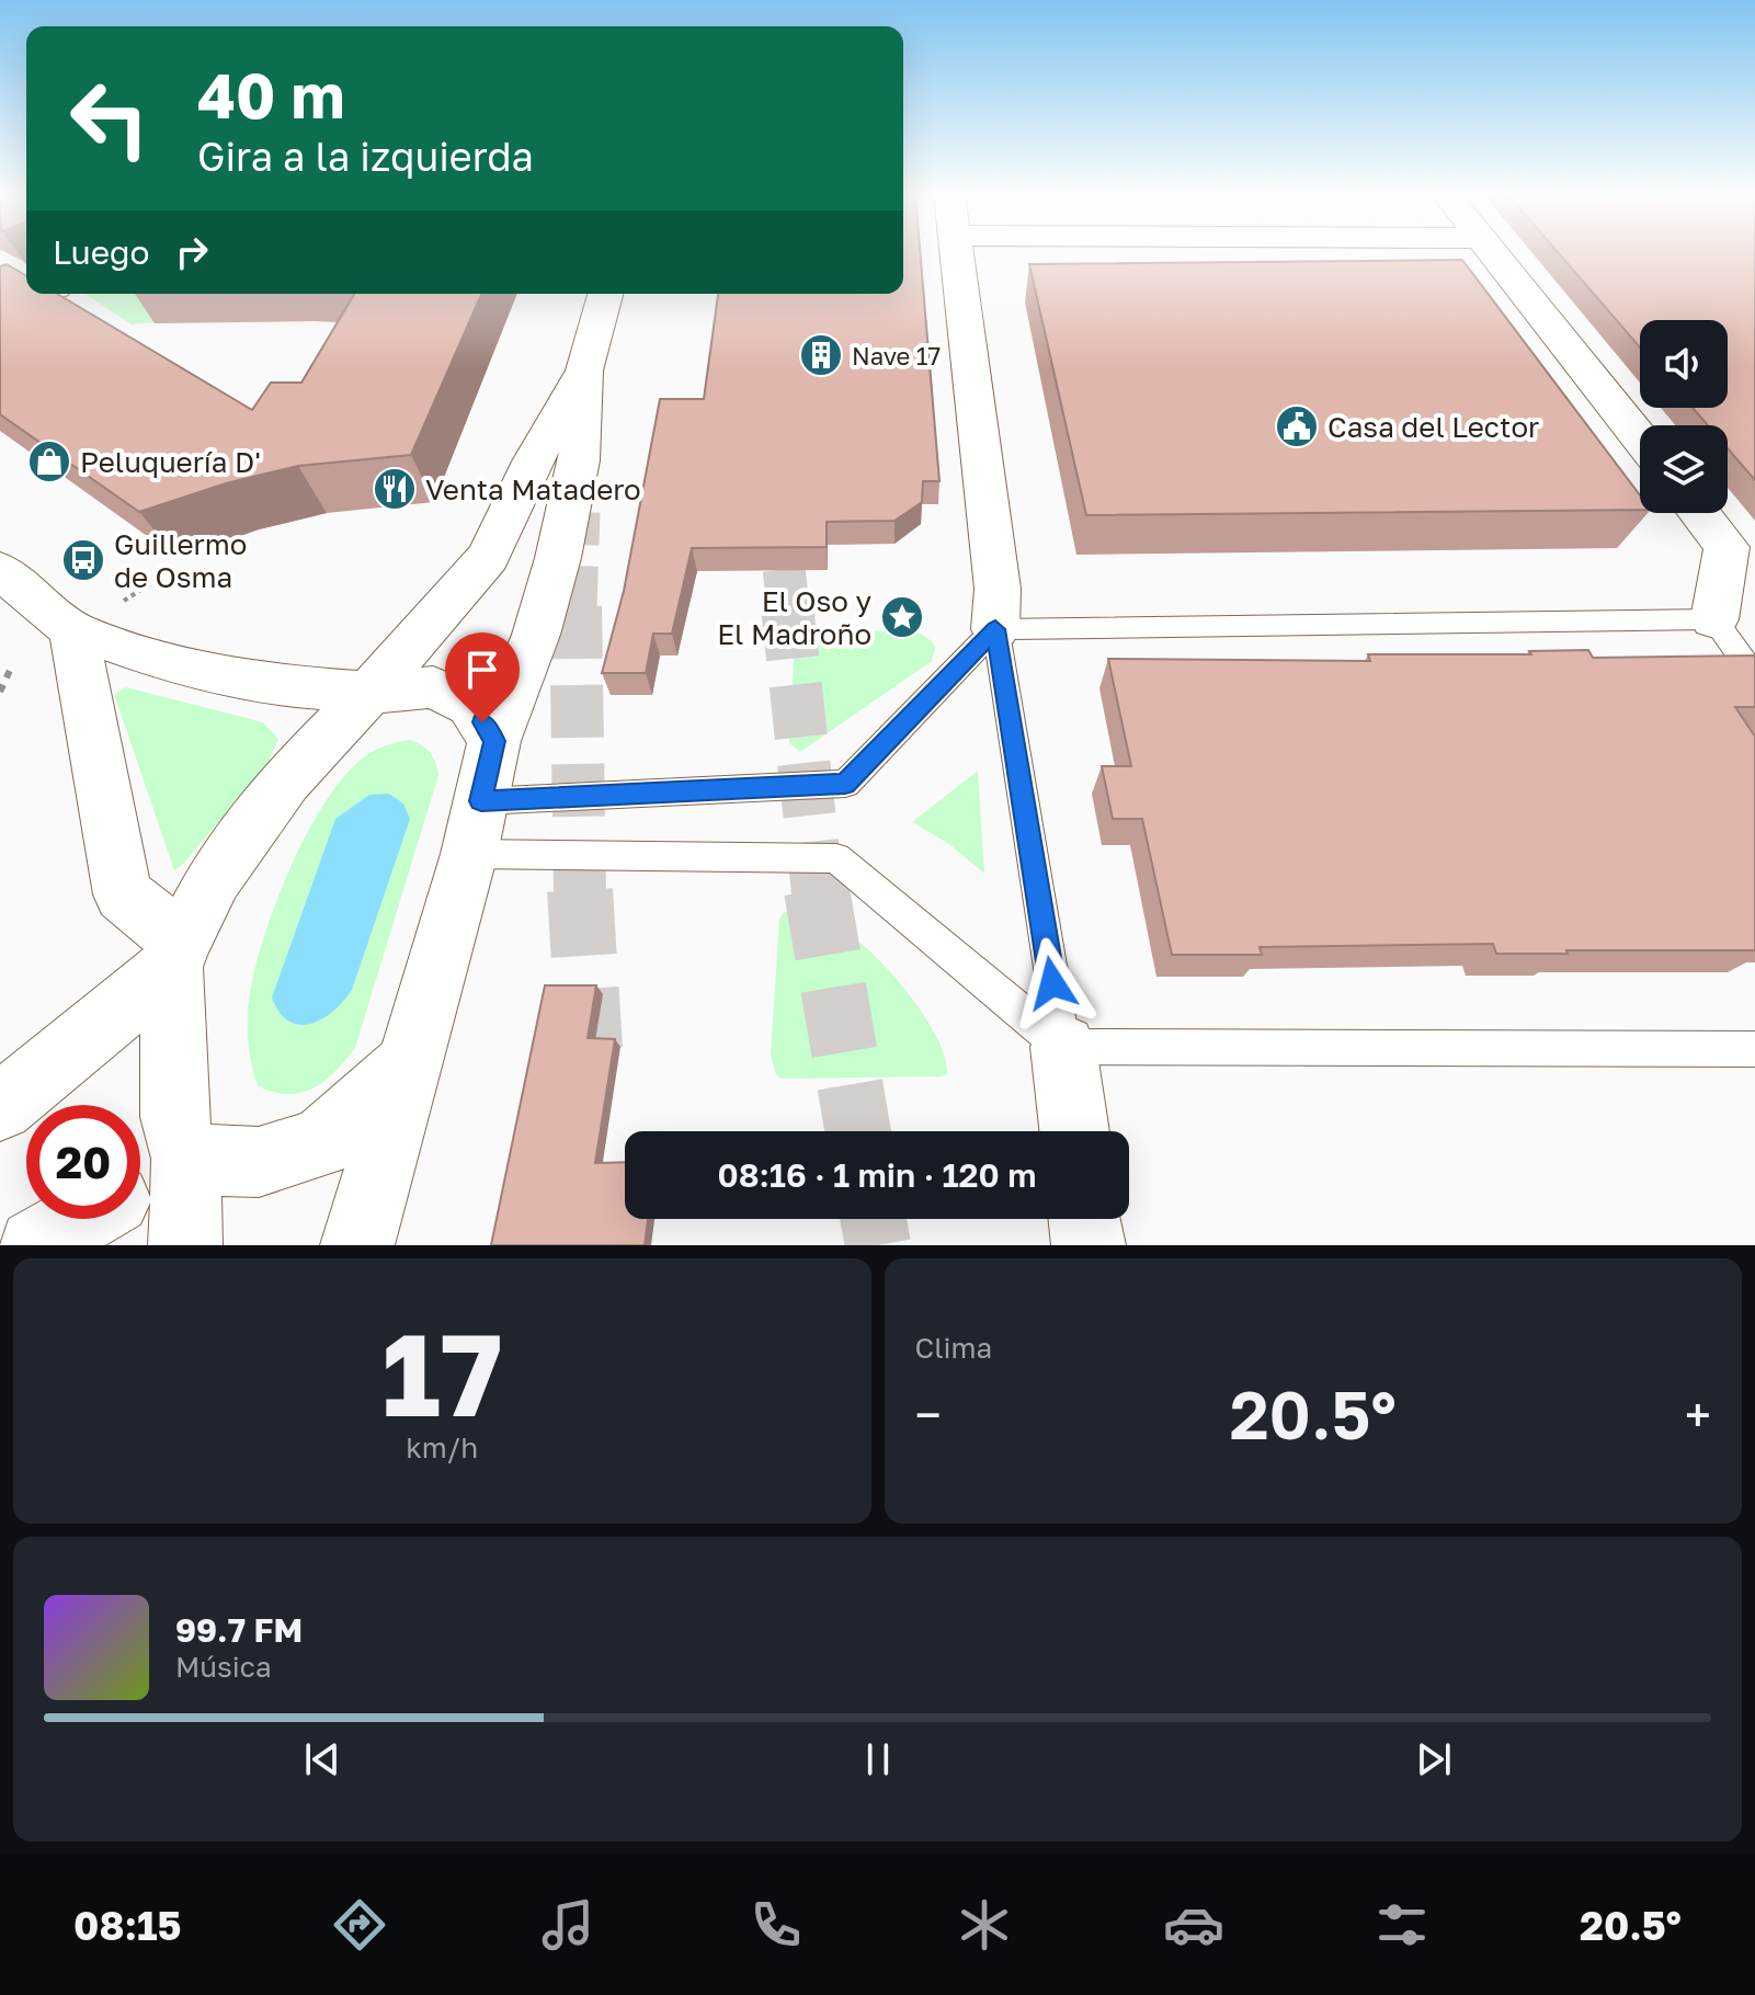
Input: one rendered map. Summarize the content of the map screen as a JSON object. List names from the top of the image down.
{
  "places": {
    "building": ["Nave 17"],
    "public building": ["Casa del Lector"],
    "shop": ["Peluquería D'"],
    "restaurant": ["Venta Matadero"],
    "bus stop": ["Guillermo de Osma"],
    "place": ["El Oso y El Madroño"]
  },
  "page": {
    "turn": ["40 m", "Gira a la izquierda"],
    "then": "Luego",
    "limit": "20",
    "trip": "08:16 · 1 min · 120 m",
    "tile": [
      ["17", "km/h"],
      "Clima"
    ],
    "heat": ["−", "20.5°", "+"],
    "song": ["99.7 FM", "Música"],
    "tabs": ["08:15", "20.5°"]
  }
}
